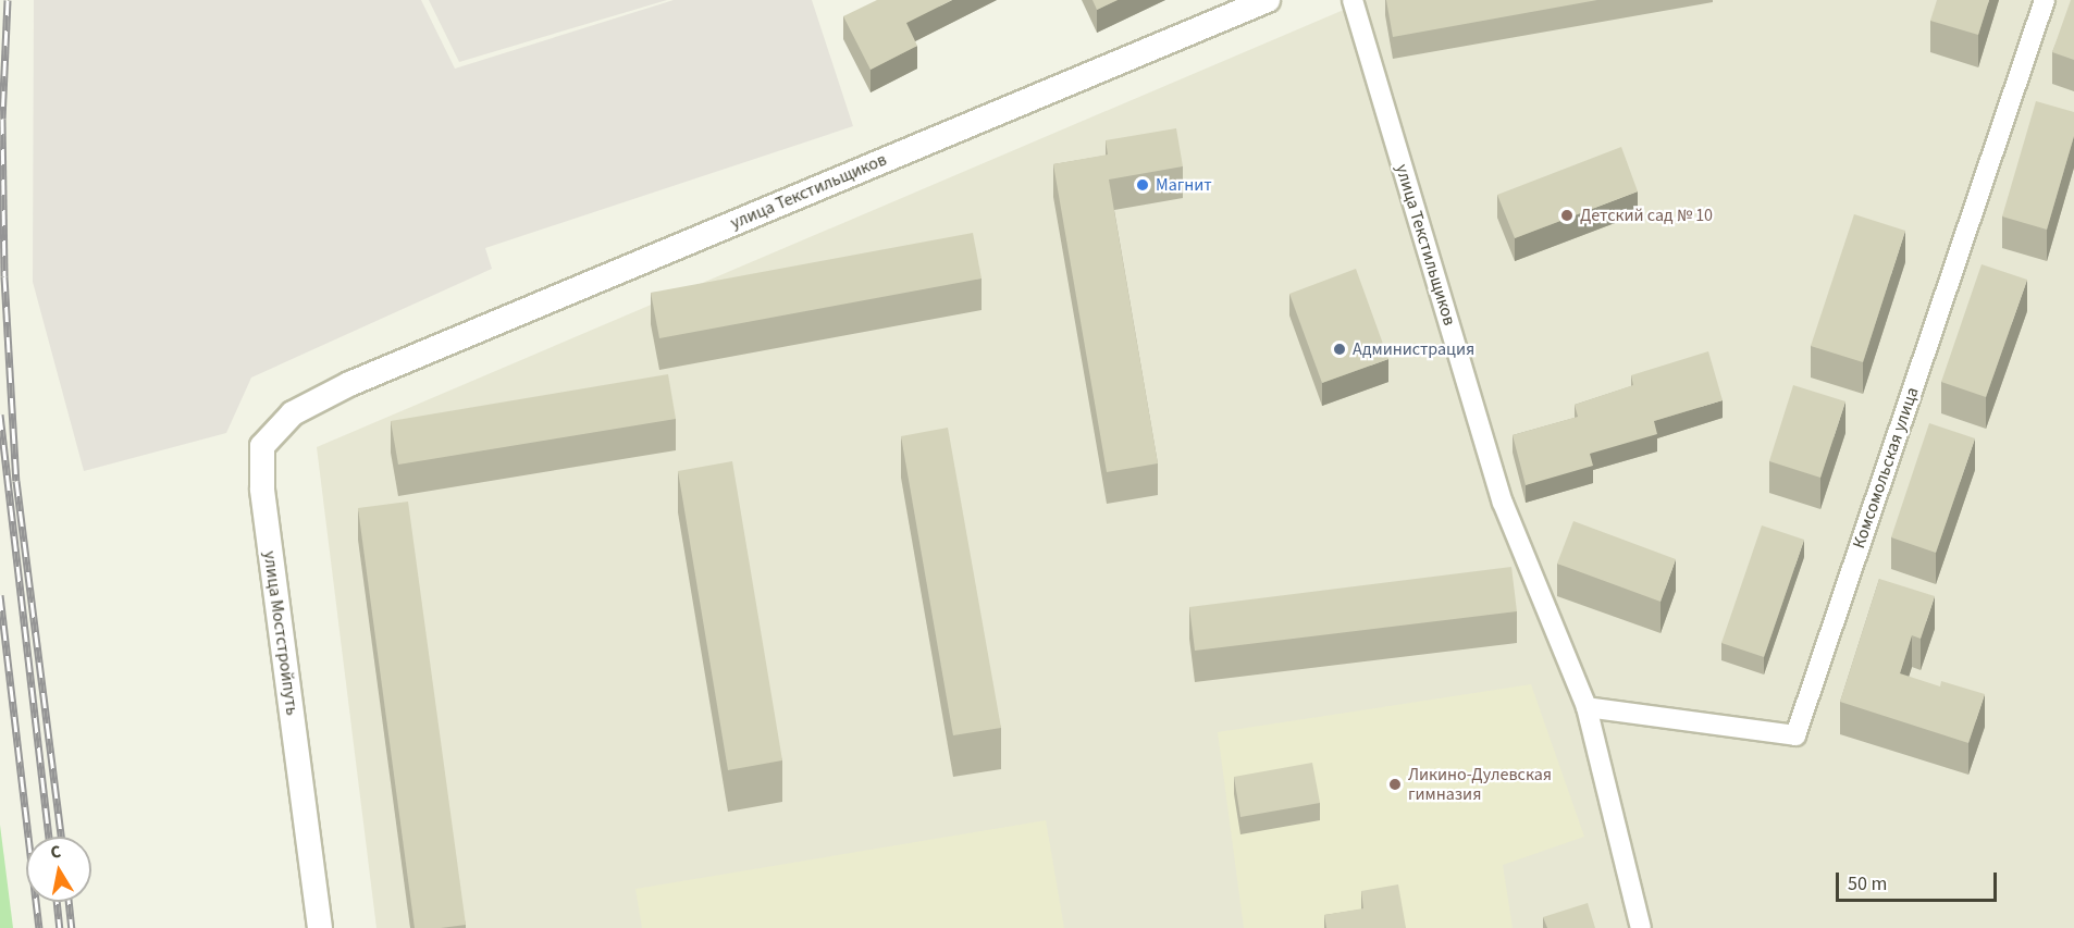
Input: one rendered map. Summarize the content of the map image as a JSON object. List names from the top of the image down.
{
  "streets": {
    "street": ["улица Текстильщиков", "Комсомольская улица", "улица Мостстройпуть"]
  },
  "crossings": [
    ["улица Текстильщиков", "Комсомольская улица"],
    ["улица Текстильщиков", "улица Мостстройпуть"]
  ],
  "places": [
    "Магнит",
    "Детский сад № 10",
    "Администрация",
    "Ликино-Дулевская гимназия"
  ],
  "scale_bar": "50 m",
  "north": "top"
}
